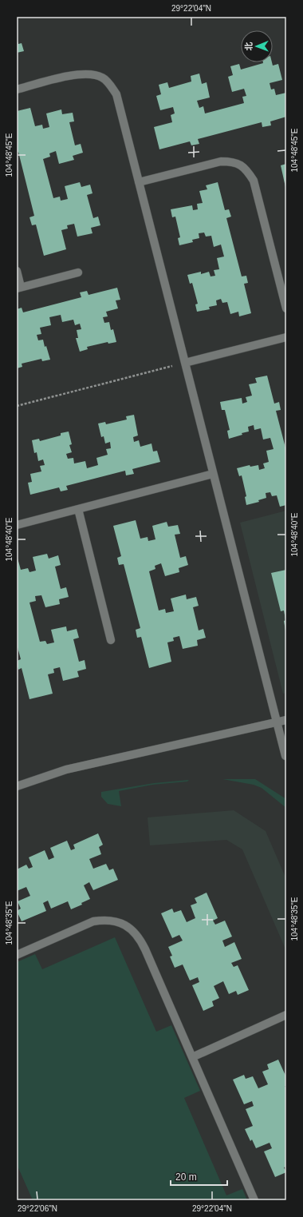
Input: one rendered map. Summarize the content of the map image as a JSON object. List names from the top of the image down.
{
  "scale_bar": "20 m",
  "north": "left",
  "coordinates": [
    "29°22'04\"N",
    "104°48'45\"E",
    "104°48'40\"E",
    "104°48'35\"E",
    "29°22'06\"N"
  ]
}
